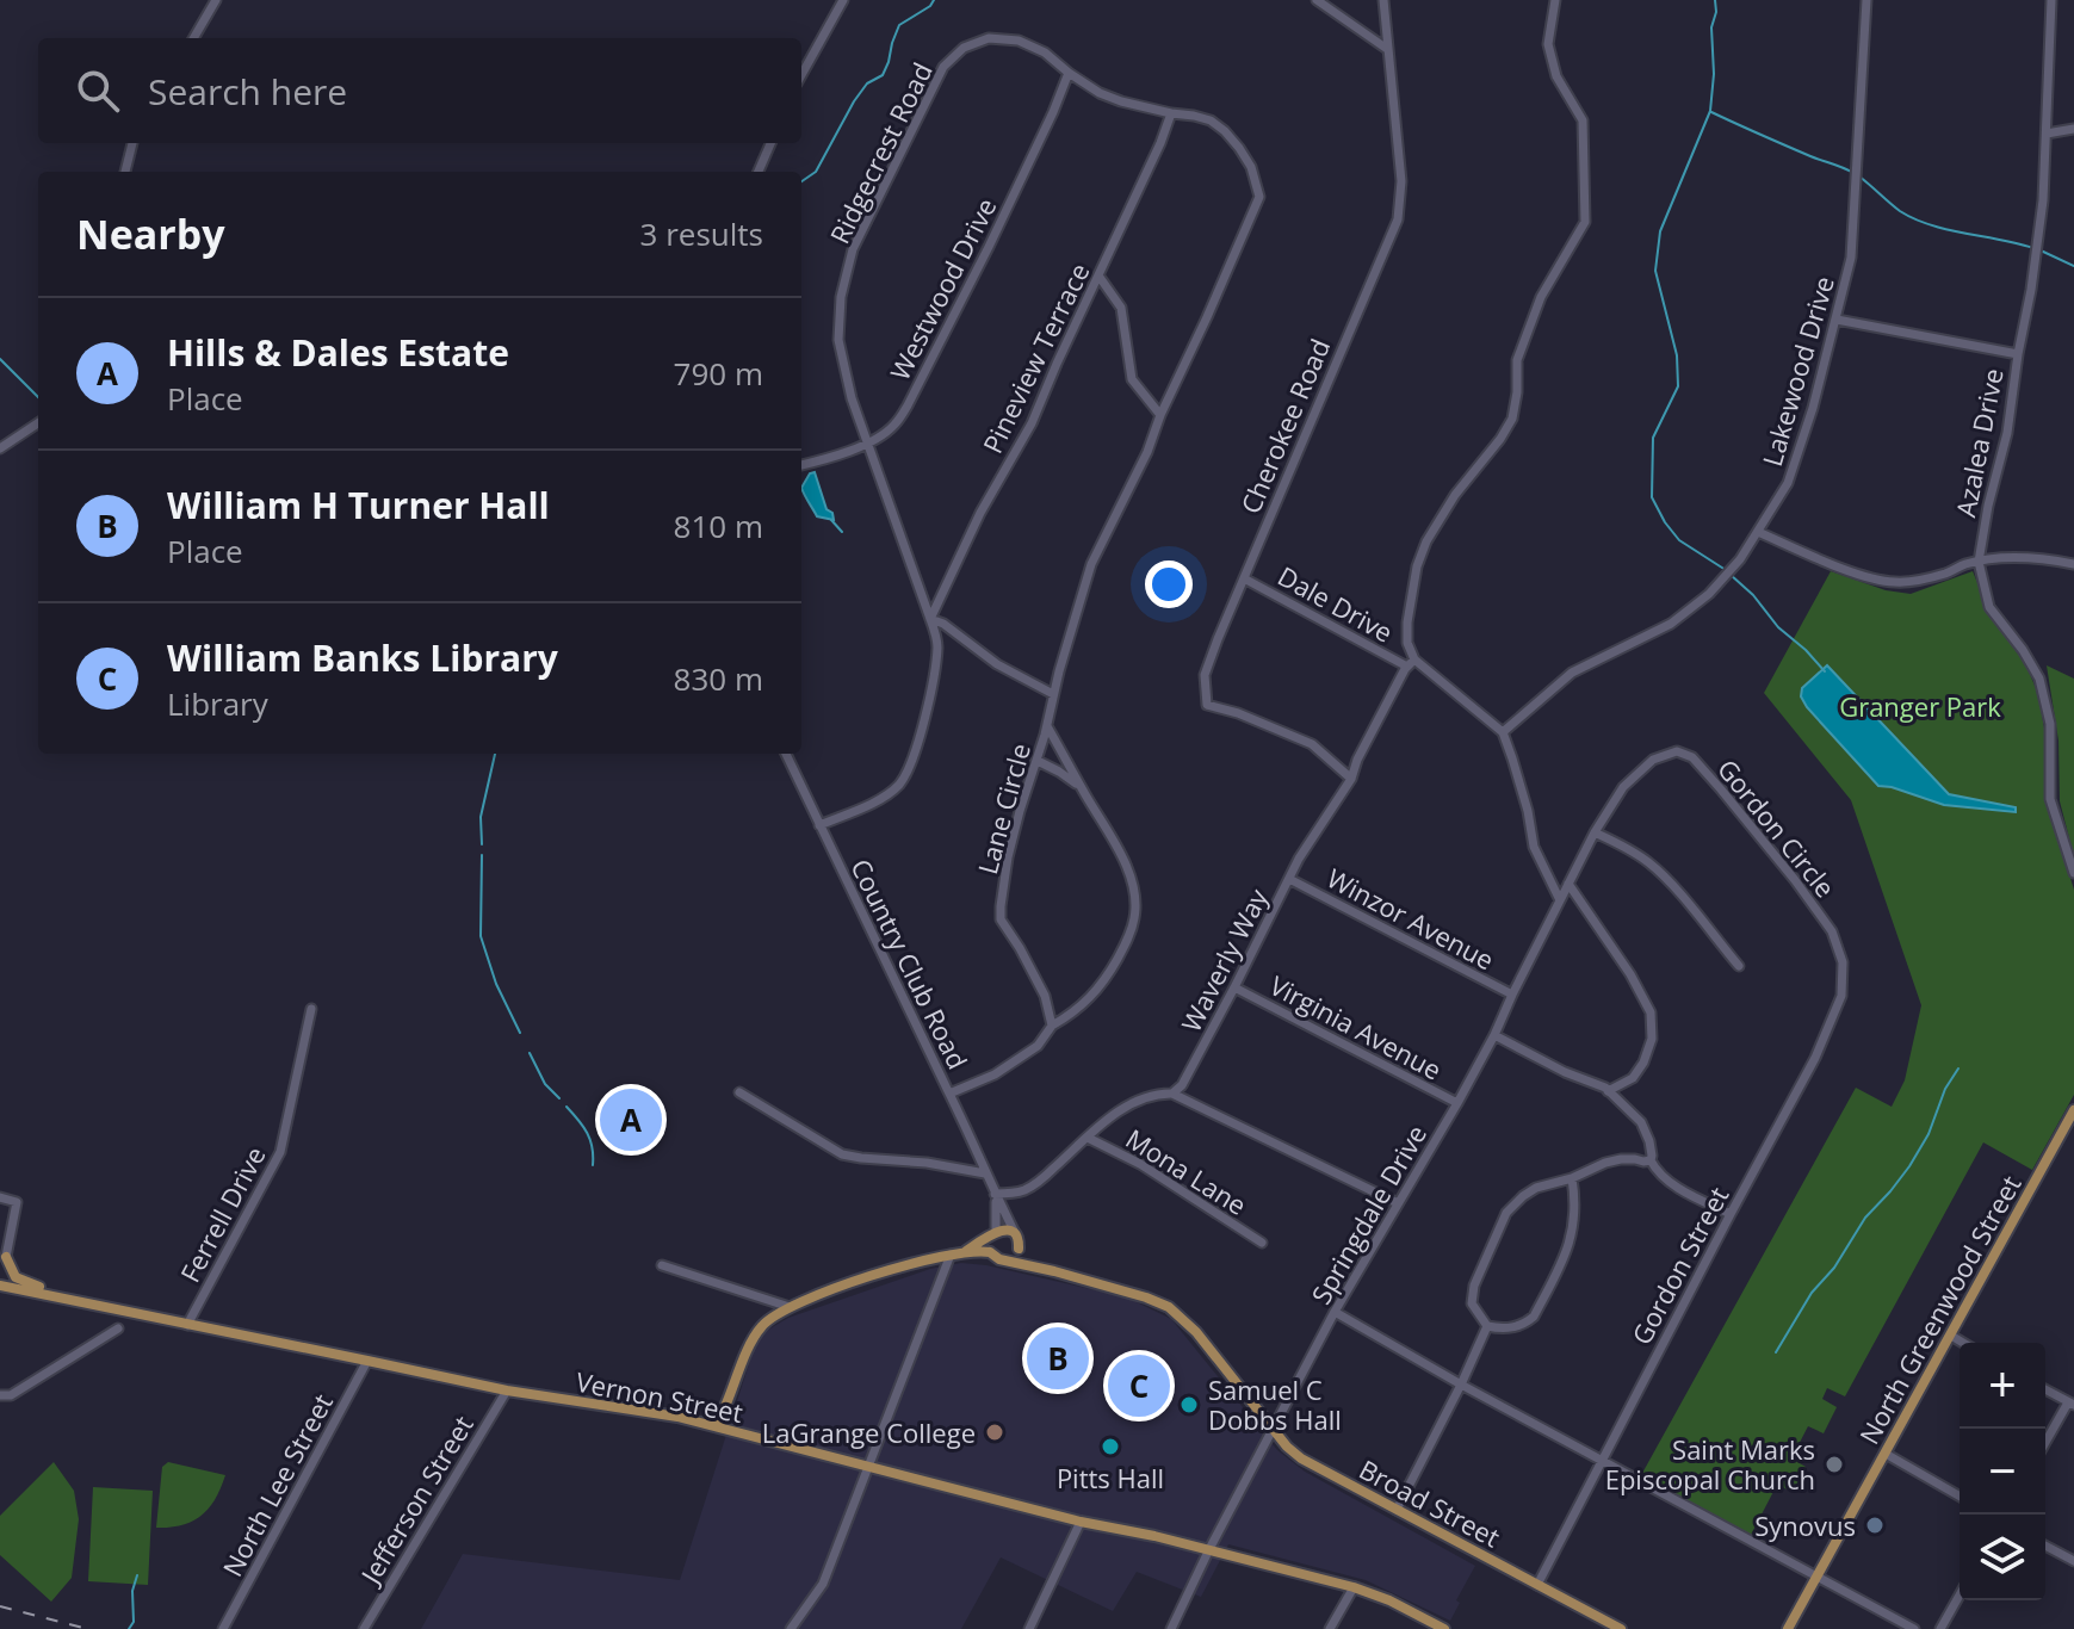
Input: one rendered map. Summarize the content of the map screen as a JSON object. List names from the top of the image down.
{
  "streets": {
    "main road": ["North Greenwood Street", "Vernon Street", "Broad Street"],
    "street": [
      "Ridgecrest Road",
      "Westwood Drive",
      "Pineview Terrace",
      "Lakewood Drive",
      "Cherokee Road",
      "Azalea Drive",
      "Dale Drive",
      "Lane Circle",
      "Gordon Circle",
      "Winzor Avenue",
      "Waverly Way",
      "Country Club Road",
      "Virginia Avenue",
      "Mona Lane",
      "Ferrell Drive",
      "Springdale Drive",
      "Gordon Street",
      "North Lee Street",
      "Jefferson Street"
    ]
  },
  "crossings": [
    ["Ridgecrest Road", "Westwood Drive"],
    ["Ridgecrest Road", "Pineview Terrace"],
    ["Ridgecrest Road", "Lane Circle"],
    ["Ridgecrest Road", "Country Club Road"],
    ["Lakewood Drive", "Dale Drive"],
    ["Cherokee Road", "Dale Drive"],
    ["Cherokee Road", "Waverly Way"],
    ["Dale Drive", "Waverly Way"],
    ["Gordon Circle", "Springdale Drive"],
    ["Gordon Circle", "Gordon Street"],
    ["Winzor Avenue", "Waverly Way"],
    ["Winzor Avenue", "Springdale Drive"],
    ["Waverly Way", "Virginia Avenue"],
    ["Country Club Road", "Broad Street"],
    ["Virginia Avenue", "Springdale Drive"],
    ["Ferrell Drive", "Vernon Street"],
    ["Springdale Drive", "Vernon Street"],
    ["Springdale Drive", "Broad Street"],
    ["Gordon Street", "Broad Street"],
    ["Vernon Street", "North Lee Street"],
    ["Vernon Street", "Jefferson Street"]
  ],
  "parks": ["Granger Park"],
  "places": [
    "Samuel C Dobbs Hall",
    "LaGrange College",
    "Pitts Hall",
    "Saint Marks Episcopal Church",
    "Synovus"
  ],
  "page": {
    "search": "Search here",
    "heading": ["Nearby", "3 results"],
    "list": [
      {
        "mark": "A",
        "name": "Hills & Dales Estate",
        "note": "Place",
        "value": "790 m"
      },
      {
        "mark": "B",
        "name": "William H Turner Hall",
        "note": "Place",
        "value": "810 m"
      },
      {
        "mark": "C",
        "name": "William Banks Library",
        "note": "Library",
        "value": "830 m"
      }
    ],
    "pins": ["A", "B", "C"],
    "map_buttons": ["+", "−"]
  }
}
